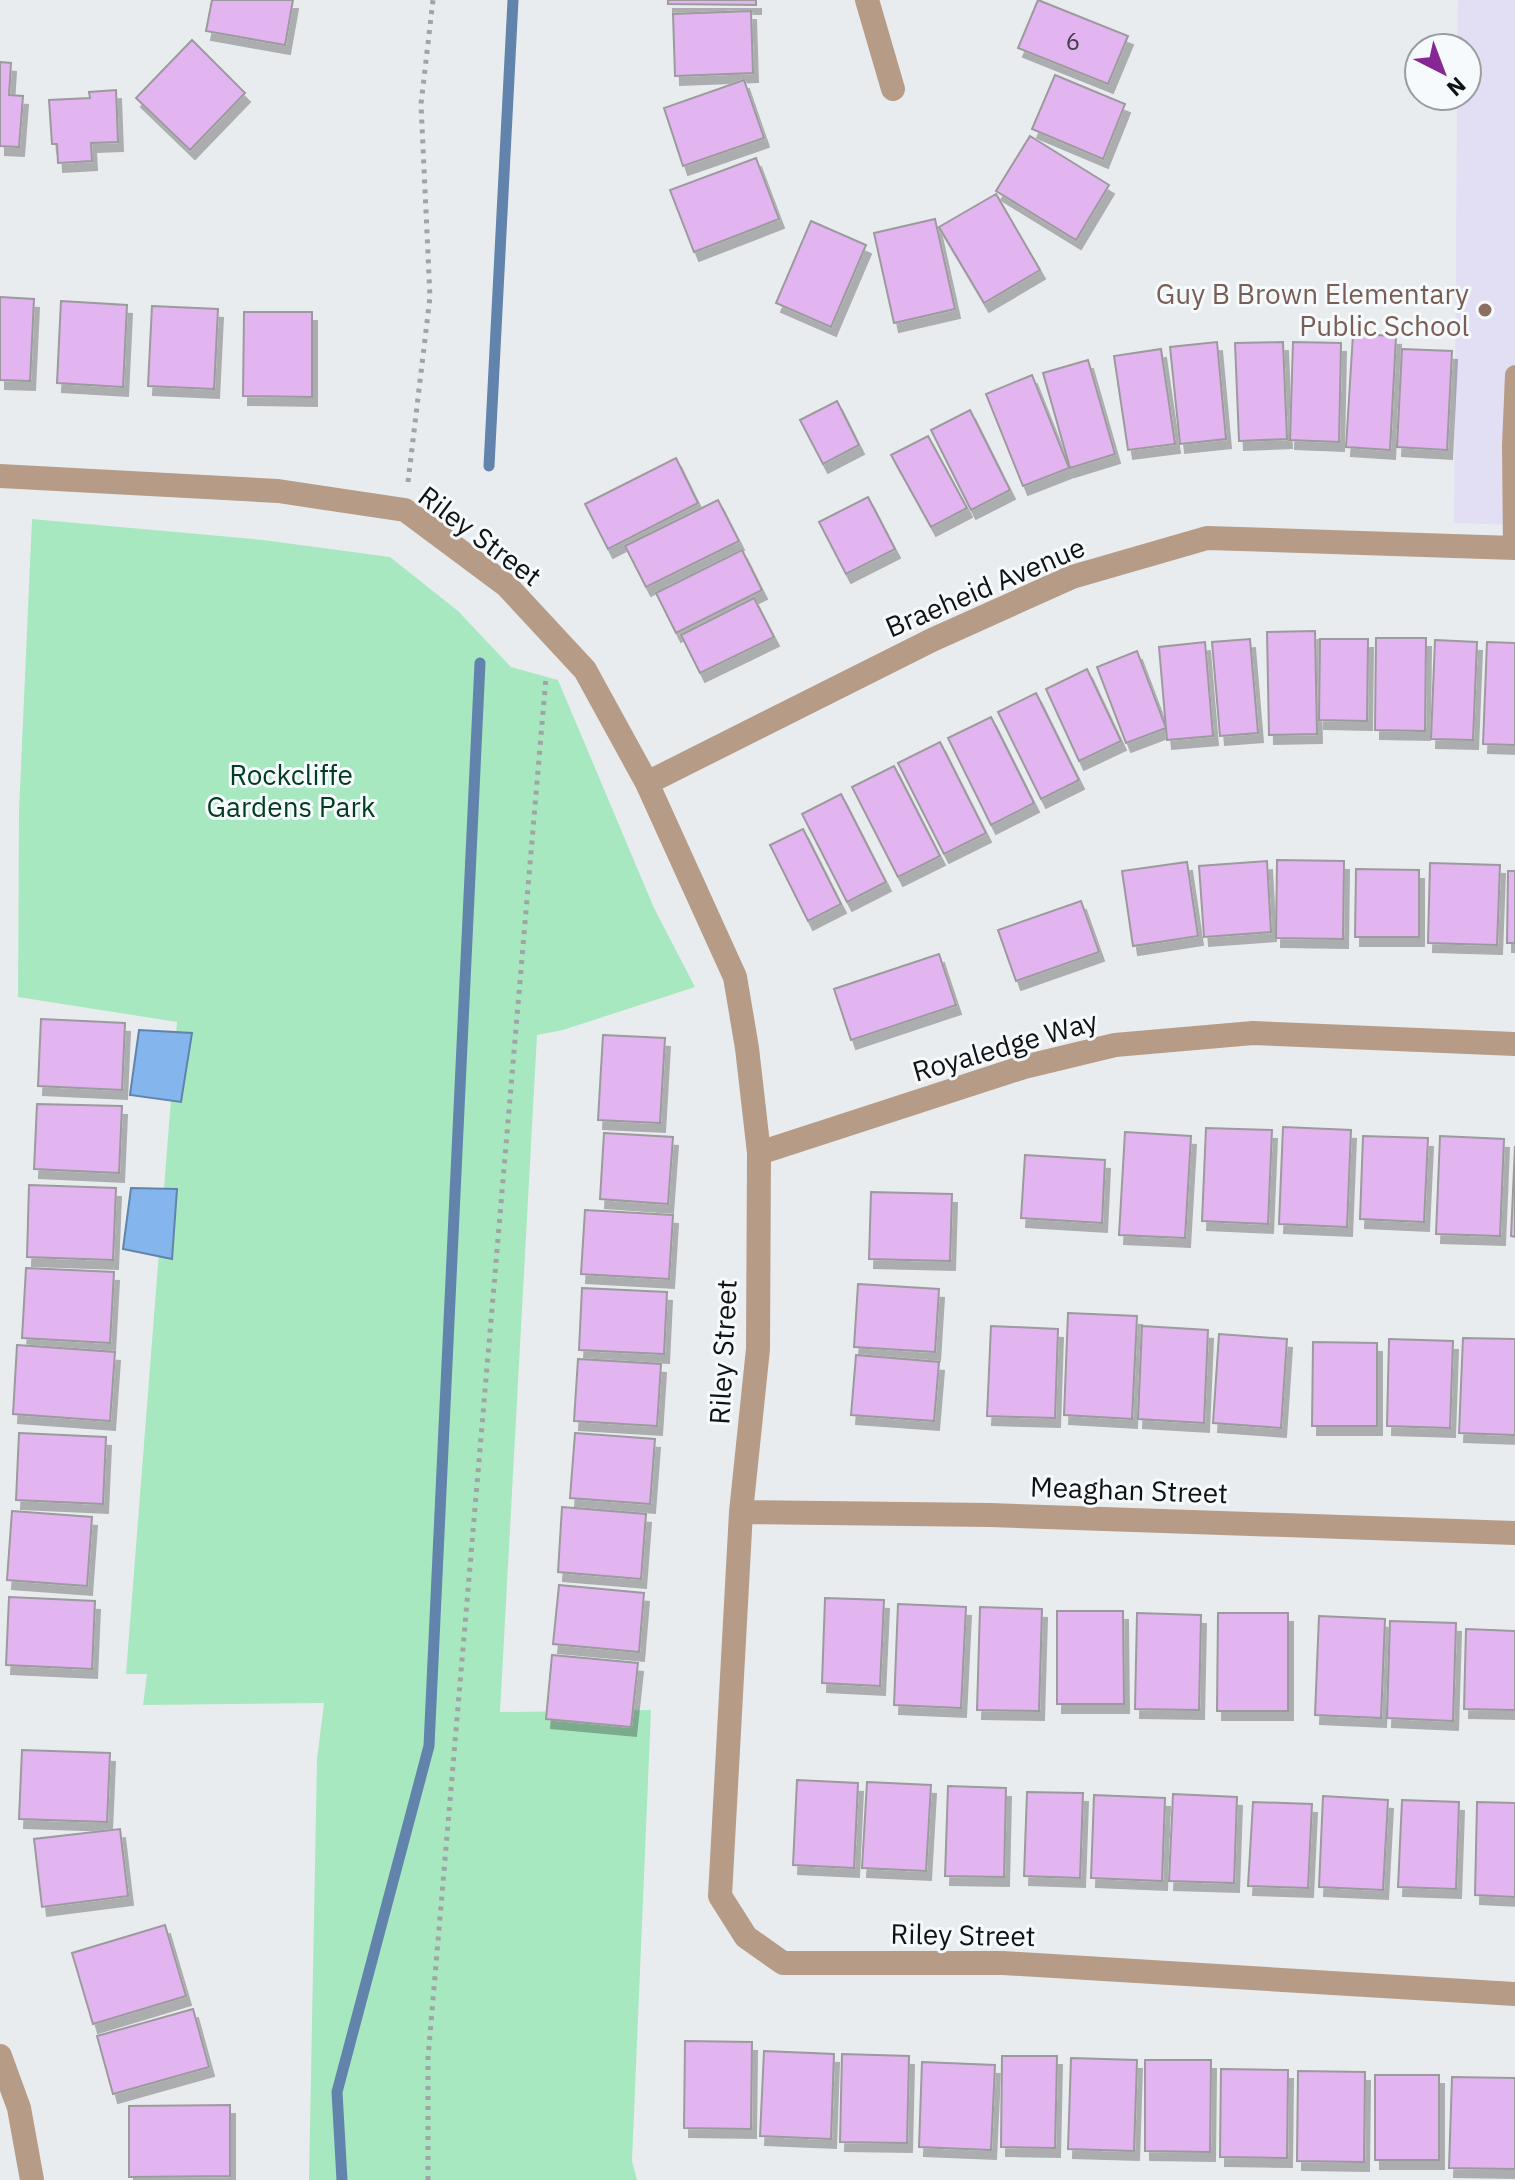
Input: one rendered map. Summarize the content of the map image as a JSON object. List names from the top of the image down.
{
  "streets": {
    "street": [
      "Riley Street",
      "Braeheid Avenue",
      "Royaledge Way",
      "Meaghan Street"
    ]
  },
  "crossings": [
    ["Riley Street", "Braeheid Avenue"],
    ["Riley Street", "Royaledge Way"],
    ["Riley Street", "Meaghan Street"]
  ],
  "parks": ["Rockcliffe Gardens Park"],
  "places": ["Guy B Brown Elementary Public School"],
  "house_numbers": ["6"],
  "north": "bottom right"
}
